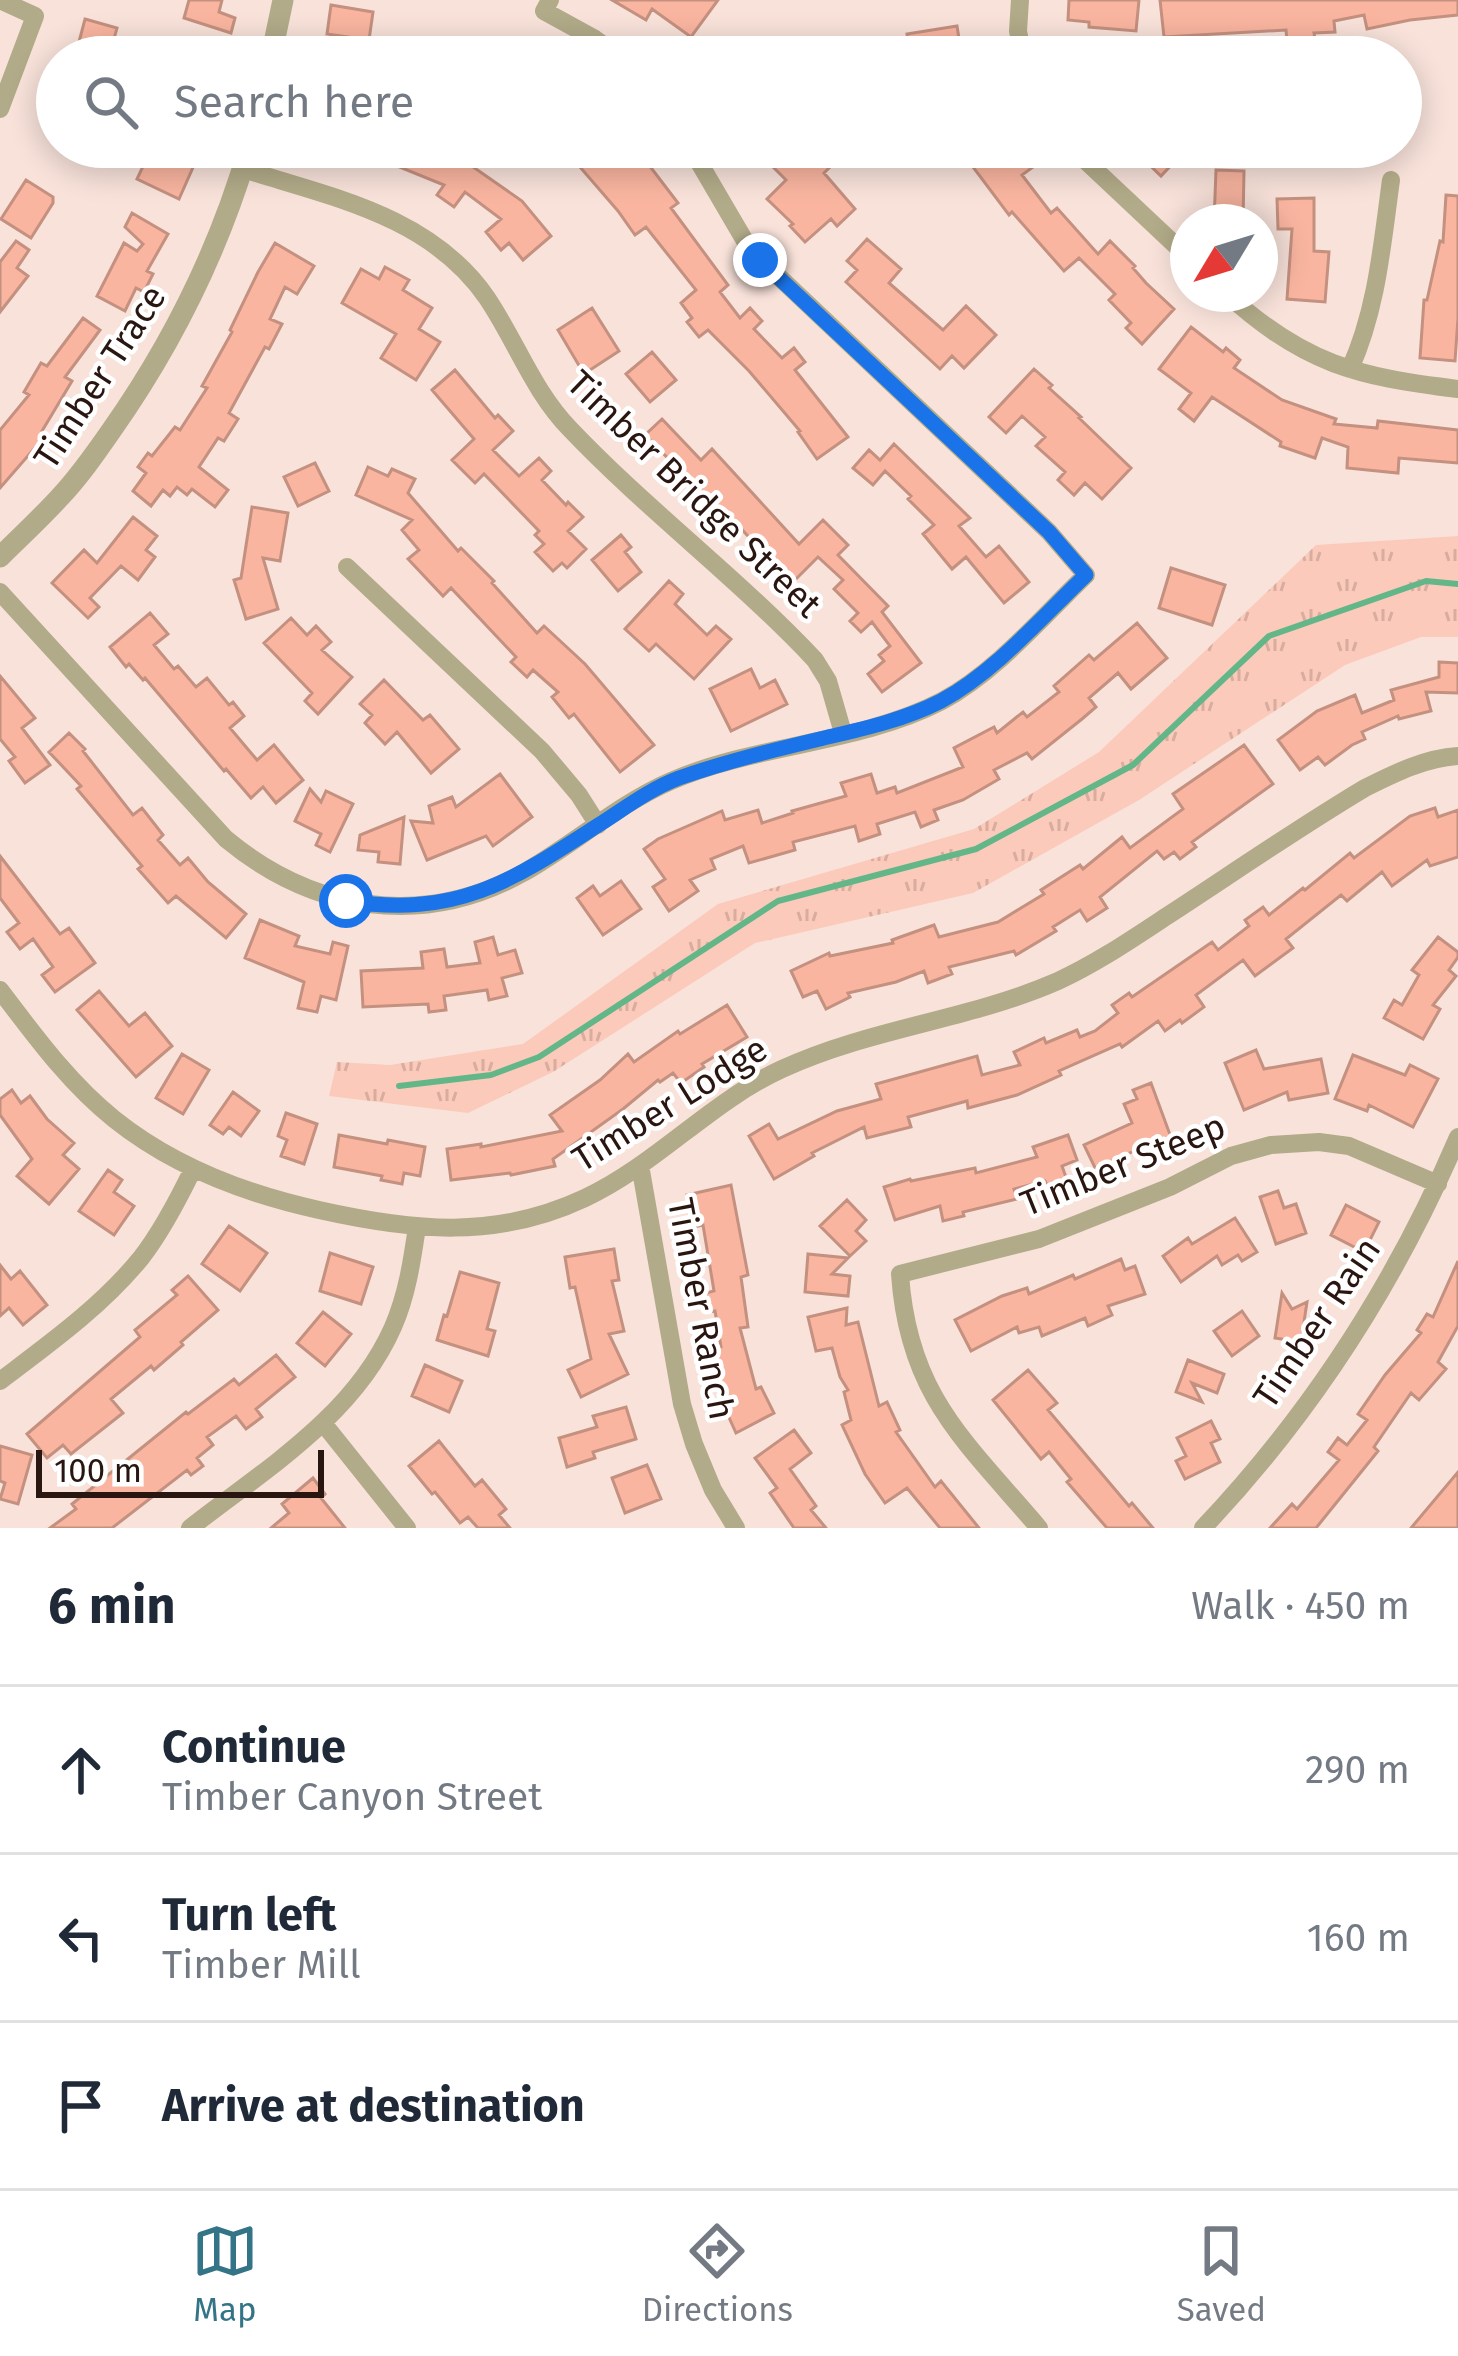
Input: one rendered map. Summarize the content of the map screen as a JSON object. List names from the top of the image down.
{
  "streets": {
    "street": [
      "Timber Trace",
      "Timber Bridge Street",
      "Timber Lodge",
      "Timber Steep",
      "Timber Ranch",
      "Timber Rain"
    ]
  },
  "crossings": [
    ["Timber Lodge", "Timber Ranch"],
    ["Timber Steep", "Timber Rain"]
  ],
  "scale_bar": "100 m",
  "north": "bottom left",
  "page": {
    "search": "Search here",
    "scale": "100 m",
    "heading": ["6 min", "Walk · 450 m"],
    "list": [
      ["Continue", "Timber Canyon Street", "290 m"],
      ["Turn left", "Timber Mill", "160 m"],
      "Arrive at destination"
    ],
    "nav": ["Map", "Directions", "Saved"]
  }
}
